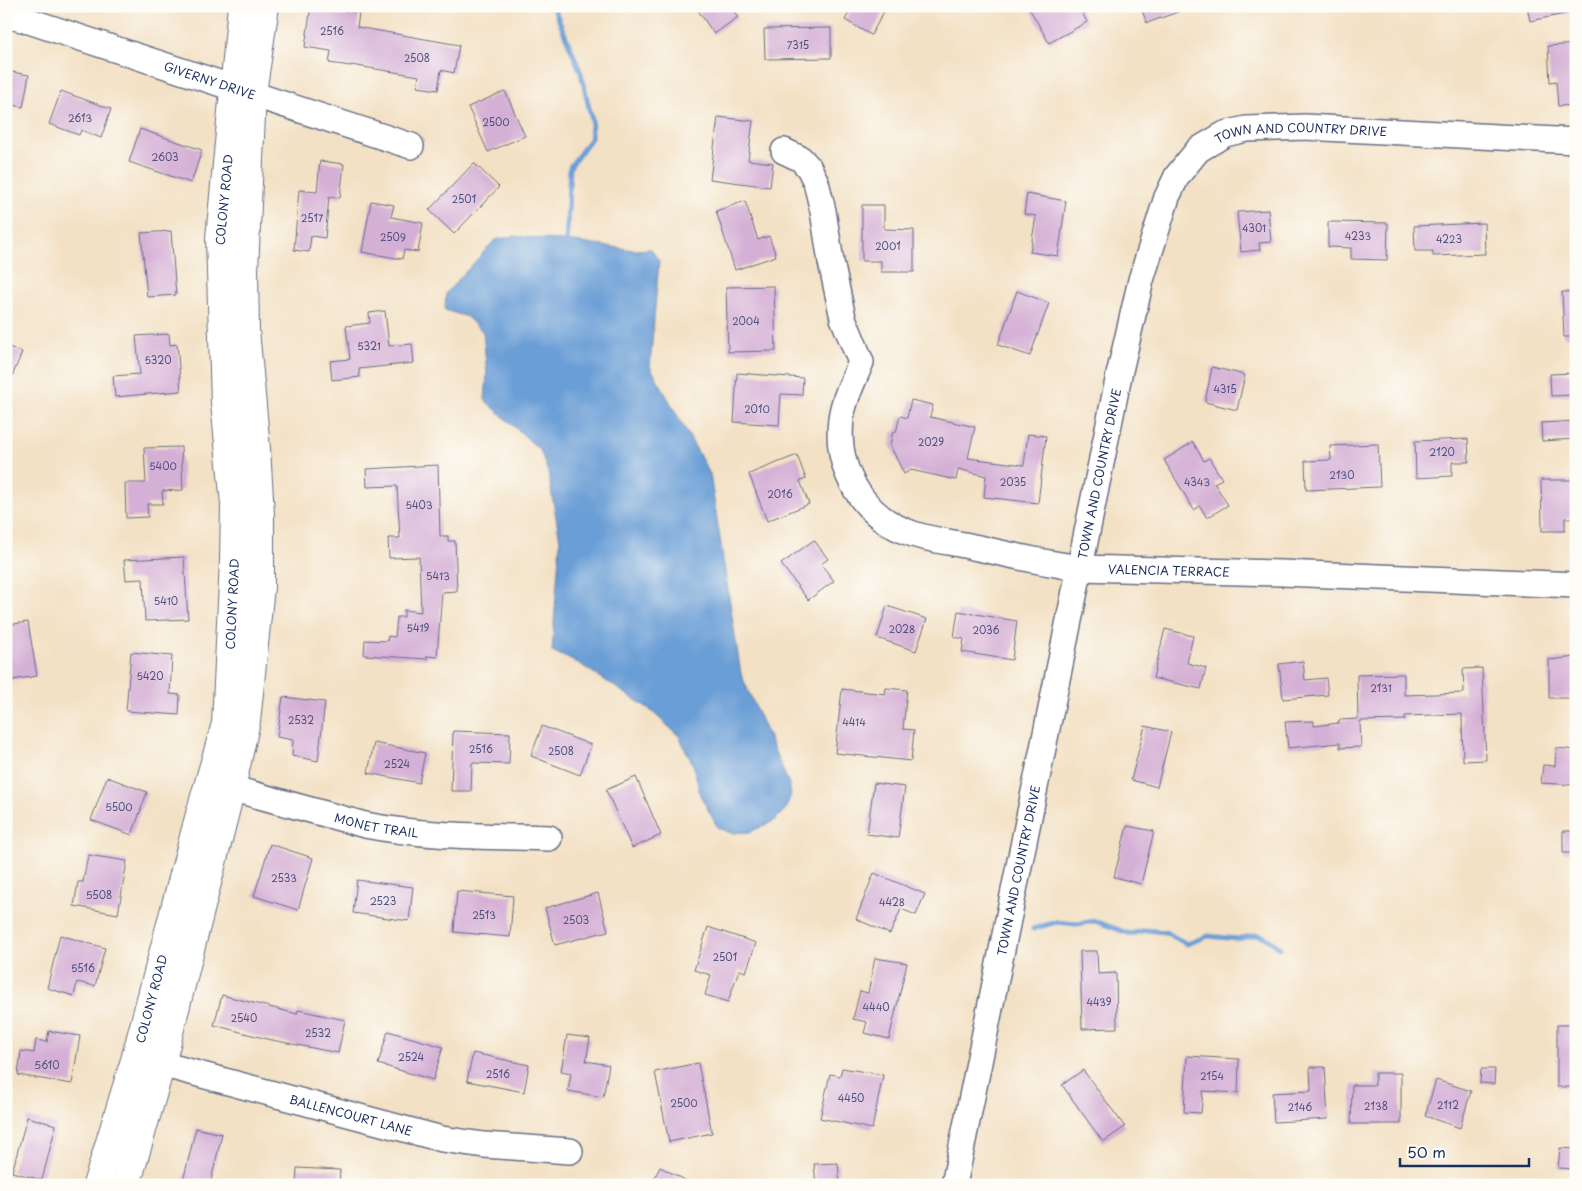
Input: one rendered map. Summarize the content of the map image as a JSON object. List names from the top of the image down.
{
  "streets": {
    "main road": ["COLONY ROAD"],
    "street": [
      "GIVERNY DRIVE",
      "TOWN AND COUNTRY DRIVE",
      "VALENCIA TERRACE",
      "MONET TRAIL",
      "BALLENCOURT LANE"
    ]
  },
  "crossings": [
    ["GIVERNY DRIVE", "COLONY ROAD"],
    ["TOWN AND COUNTRY DRIVE", "VALENCIA TERRACE"],
    ["COLONY ROAD", "MONET TRAIL"],
    ["COLONY ROAD", "BALLENCOURT LANE"]
  ],
  "house_numbers": [
    "2516",
    "7315",
    "2508",
    "2613",
    "2500",
    "2603",
    "2501",
    "2517",
    "4301",
    "4233",
    "2509",
    "4223",
    "2001",
    "2004",
    "5321",
    "5320",
    "4315",
    "2010",
    "2029",
    "2120",
    "5400",
    "2130",
    "2035",
    "4343",
    "2016",
    "5403",
    "5413",
    "5410",
    "5419",
    "2028",
    "2036",
    "5420",
    "2131",
    "2532",
    "4414",
    "2516",
    "2508",
    "2524",
    "5500",
    "2533",
    "5508",
    "2523",
    "4428",
    "2513",
    "2503",
    "2501",
    "5516",
    "4439",
    "4440",
    "2540",
    "2532",
    "2524",
    "5610",
    "2516",
    "2154",
    "4450",
    "2500",
    "2112",
    "2138",
    "2146"
  ],
  "scale_bar": "50 m"
}
